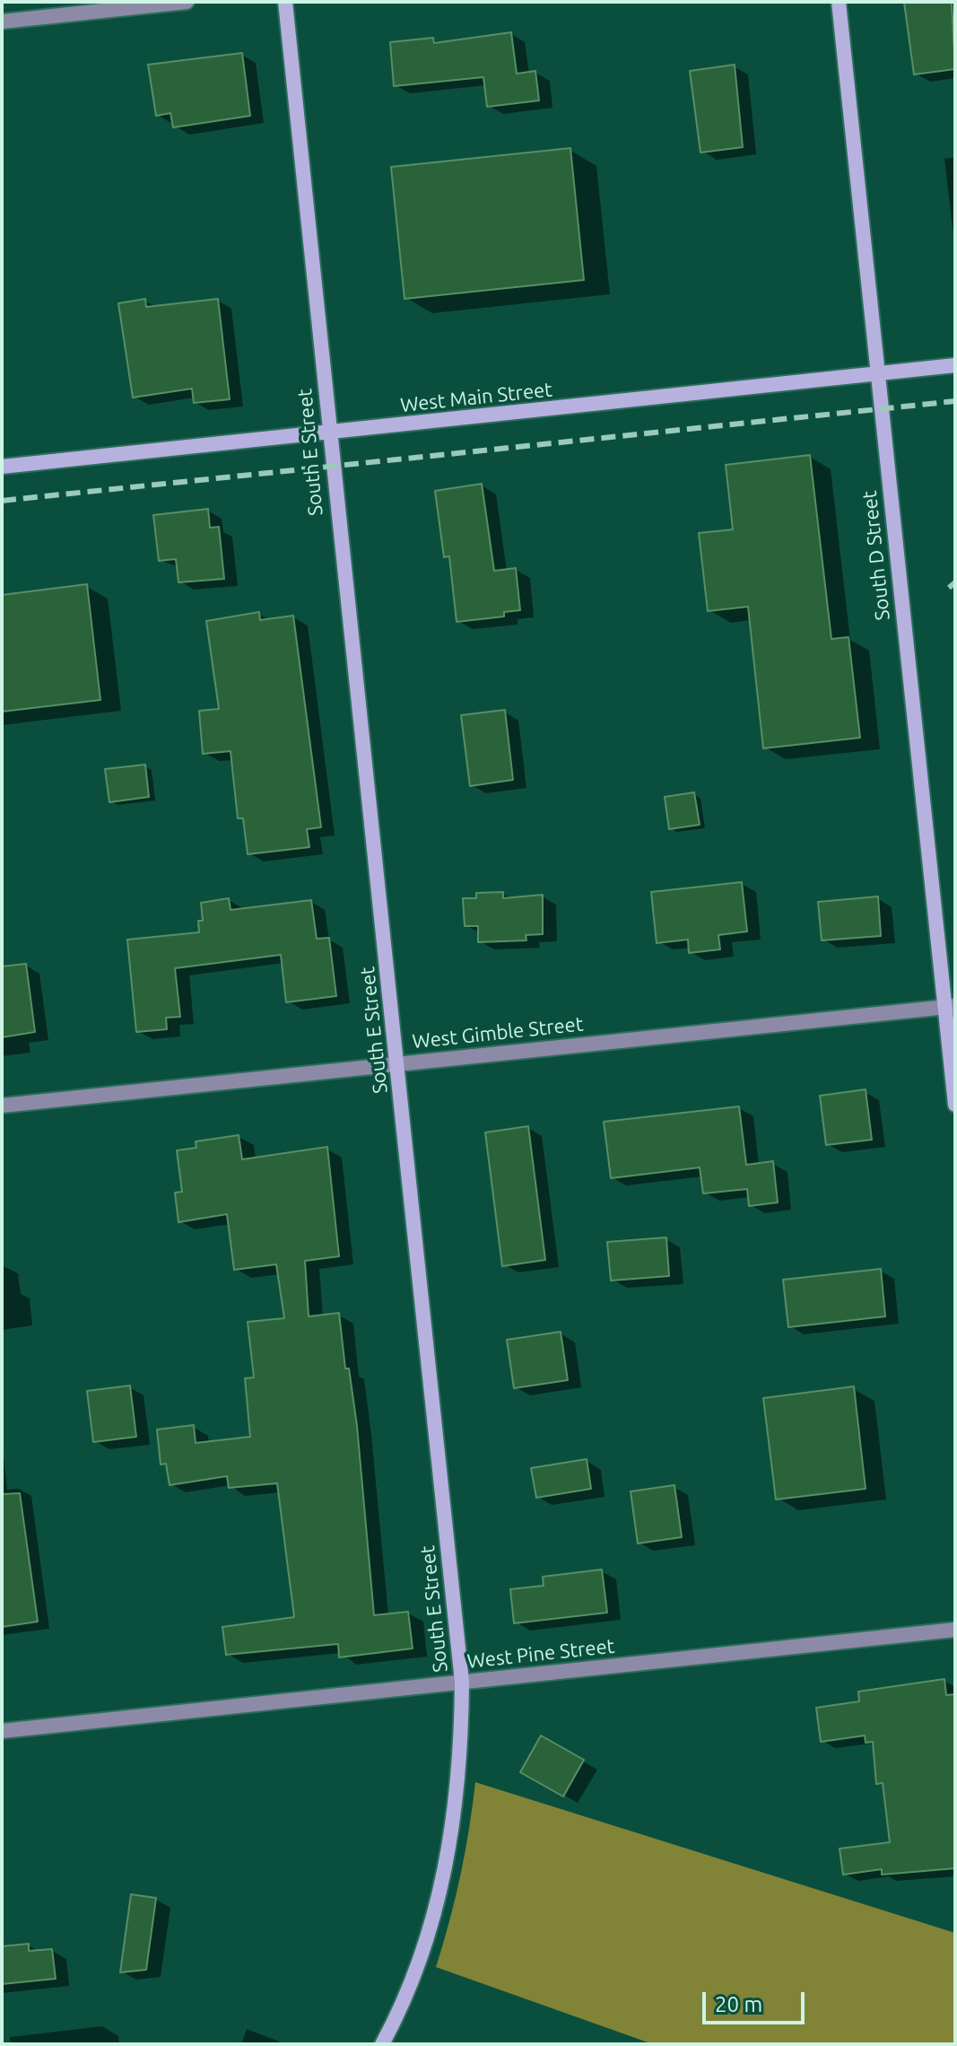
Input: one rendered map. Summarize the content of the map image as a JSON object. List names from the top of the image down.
{
  "streets": {
    "street": [
      "West Main Street",
      "South E Street",
      "South D Street",
      "West Gimble Street",
      "West Pine Street"
    ]
  },
  "crossings": [
    ["West Main Street", "South E Street"],
    ["West Main Street", "South D Street"],
    ["South E Street", "West Gimble Street"],
    ["South E Street", "West Pine Street"],
    ["South D Street", "West Gimble Street"]
  ],
  "scale_bar": "20 m"
}
